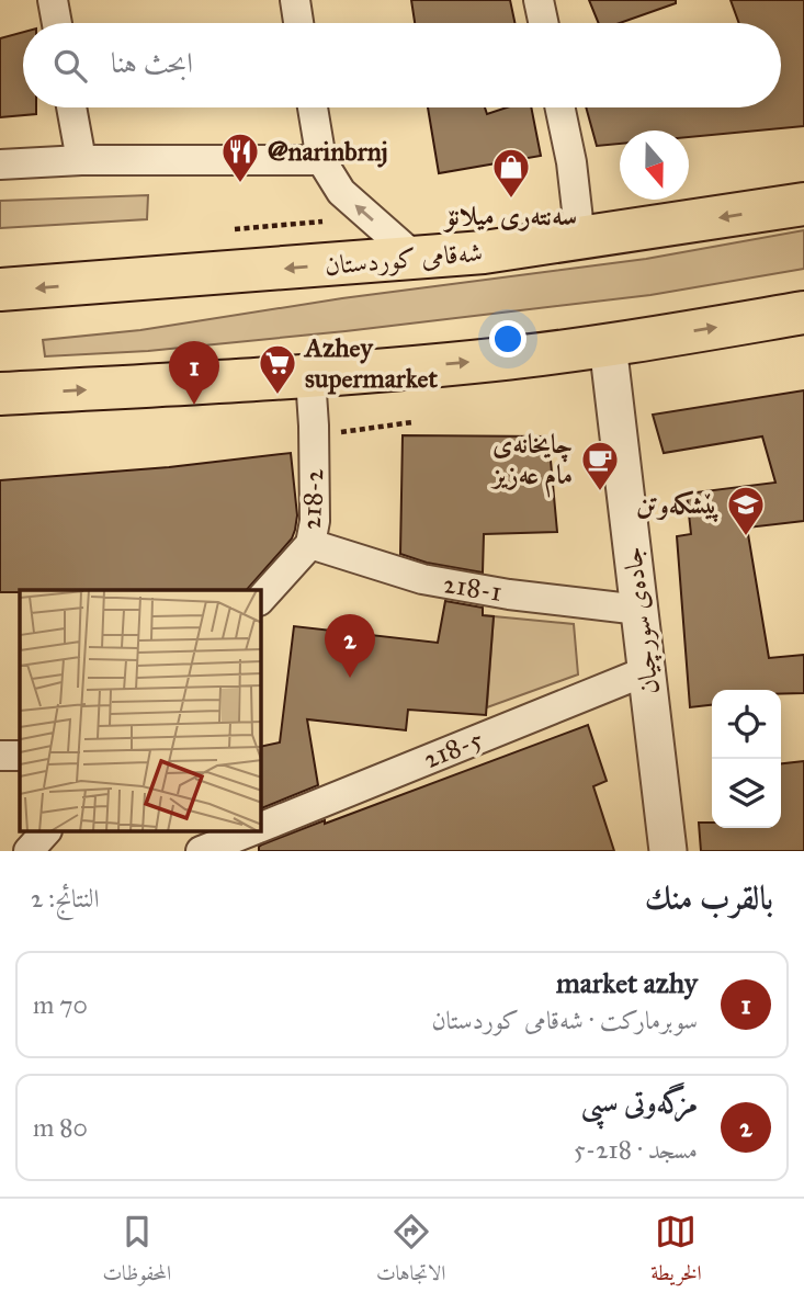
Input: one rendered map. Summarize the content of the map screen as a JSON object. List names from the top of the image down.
{
  "streets": {
    "highway": ["شەقامی کوردستان"],
    "street": [
      "218-2",
      "218-1",
      "جادەی سورچیان",
      "218-5"
    ]
  },
  "crossings": [
    ["218-2", "218-1"],
    ["218-1", "جادەی سورچیان"],
    ["جادەی سورچیان", "218-5"]
  ],
  "places": {
    "restaurant": ["@narinbrnj"],
    "shop": ["سەنتەری میلانۆ"],
    "supermarket": ["Azhey supermarket"],
    "cafe": ["چایخانەی مام عەزیز"],
    "school or university": ["پێشکەوتن"]
  },
  "north": "bottom",
  "page": {
    "search": "ابحث هنا",
    "pins": ["1", "2"],
    "heading": ["بالقرب منك", "النتائج: 2"],
    "list": [
      {
        "mark": "1",
        "name": "market azhy",
        "note": "سوبرماركت · شەقامی کوردستان",
        "value": "70 m"
      },
      {
        "mark": "2",
        "name": "مزگەوتی سپی",
        "note": "مسجد · 218-5",
        "value": "80 m"
      }
    ],
    "nav": ["الخريطة", "الاتجاهات", "المحفوظات"]
  }
}
